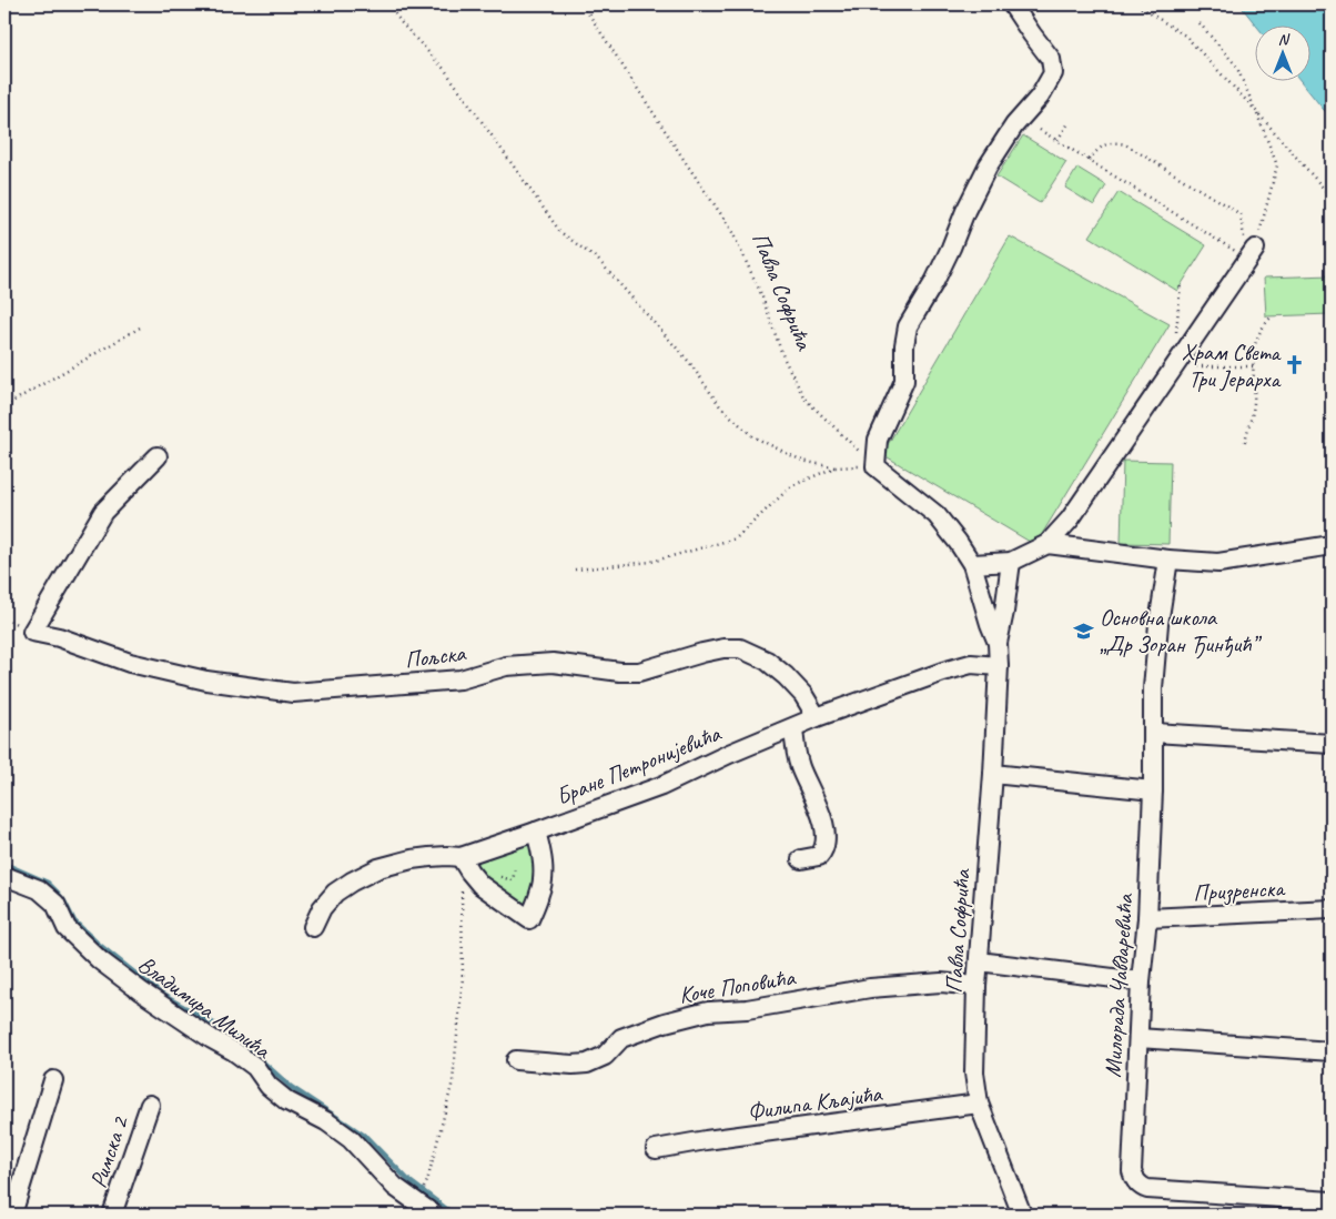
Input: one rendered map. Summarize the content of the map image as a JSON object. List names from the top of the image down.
{
  "streets": {
    "street": [
      "Павла Софрића",
      "Пољска",
      "Бране Петронијевића",
      "Призренска",
      "Коче Поповића",
      "Милорада Чавдаревића",
      "Владимира Милића",
      "Филипа Кљајића",
      "Римска 2"
    ]
  },
  "crossings": [
    ["Павла Софрића", "Бране Петронијевића"],
    ["Павла Софрића", "Коче Поповића"],
    ["Павла Софрића", "Филипа Кљајића"],
    ["Пољска", "Бране Петронијевића"],
    ["Призренска", "Милорада Чавдаревића"]
  ],
  "places": {
    "church": ["Храм Света Три Јерарха"],
    "school or university": ["Основна школа „Др Зоран Ђинђић”"]
  },
  "north": "top"
}
